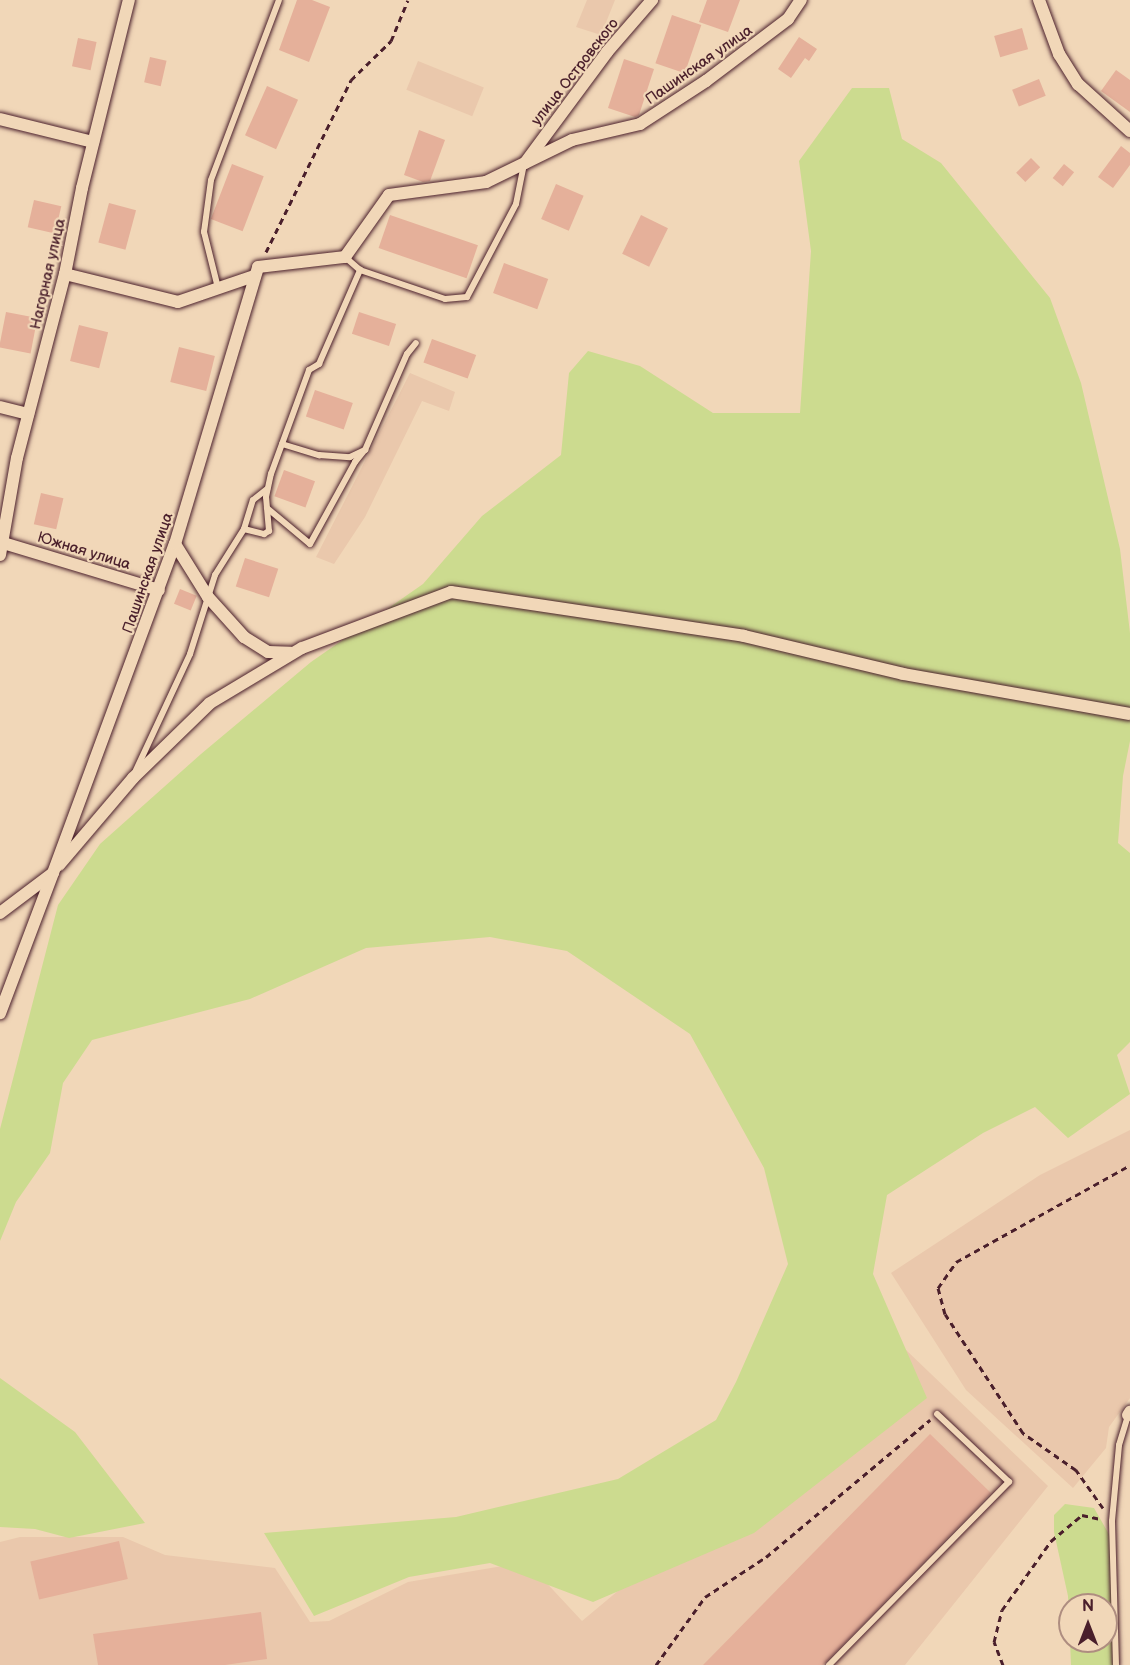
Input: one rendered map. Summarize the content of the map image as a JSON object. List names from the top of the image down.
{
  "streets": {
    "street": [
      "Пашинская улица",
      "улица Островского",
      "Нагорная улица",
      "Южная улица"
    ]
  },
  "crossings": [
    ["Пашинская улица", "улица Островского"],
    ["Пашинская улица", "Южная улица"],
    ["Нагорная улица", "Южная улица"]
  ],
  "north": "top"
}
